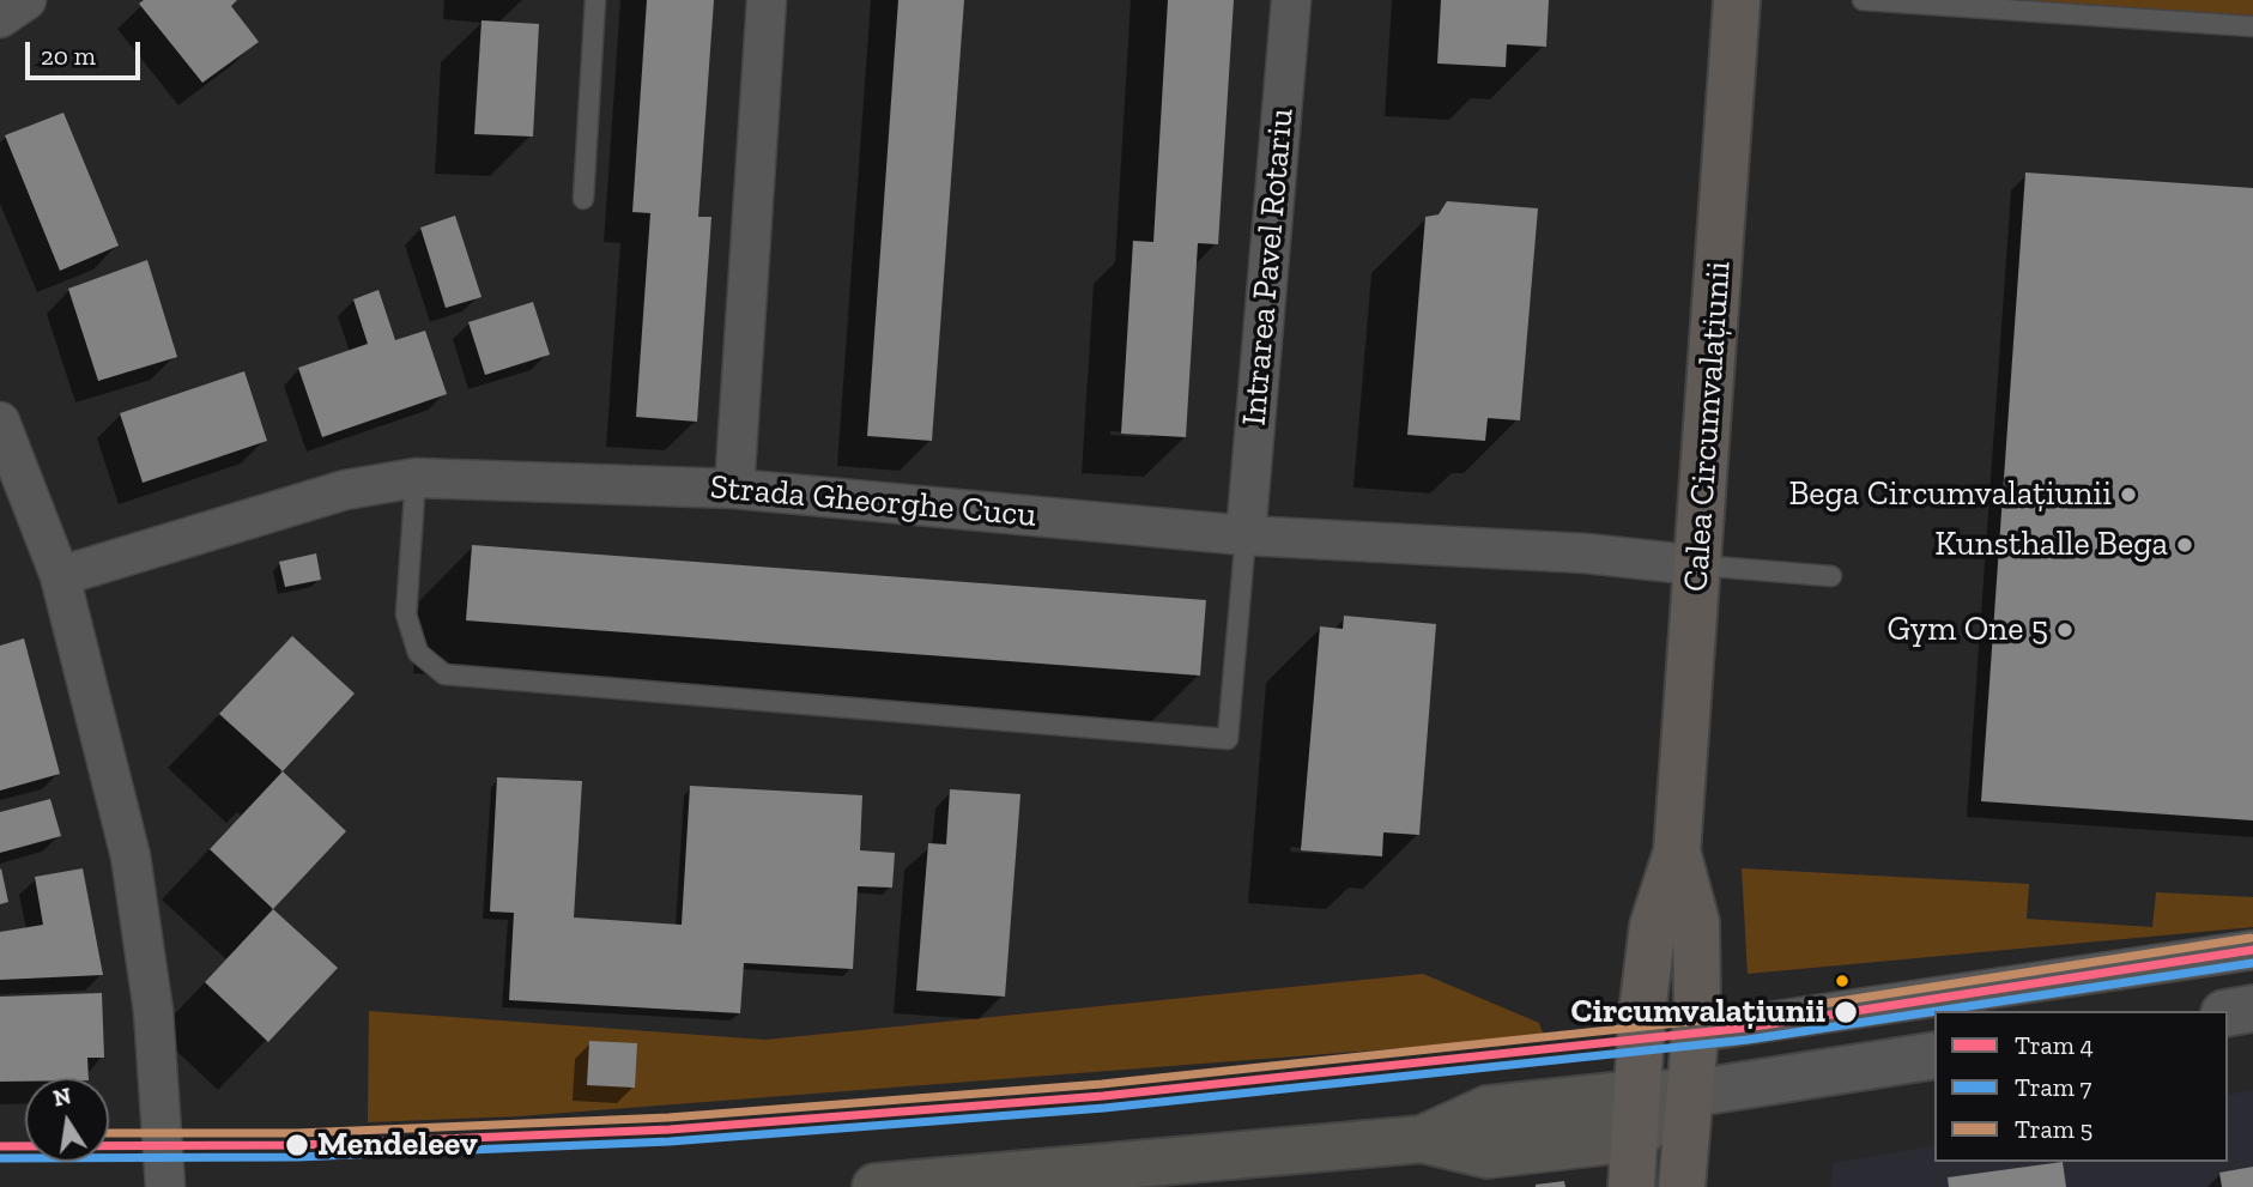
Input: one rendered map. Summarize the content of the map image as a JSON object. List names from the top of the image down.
{
  "streets": {
    "main road": ["Calea Circumvalațiunii"],
    "street": ["Intrarea Pavel Rotariu", "Strada Gheorghe Cucu"]
  },
  "crossings": [
    ["Intrarea Pavel Rotariu", "Strada Gheorghe Cucu"],
    ["Calea Circumvalațiunii", "Strada Gheorghe Cucu"]
  ],
  "places": [
    "Bega Circumvalațiunii",
    "Kunsthalle Bega",
    "Gym One 5",
    "Circumvalațiunii",
    "Mendeleev"
  ],
  "lines": ["tram line 5", "tram line 4", "tram line 7"],
  "legend": ["Tram 4", "Tram 7", "Tram 5"],
  "scale_bar": "20 m",
  "north": "top"
}
